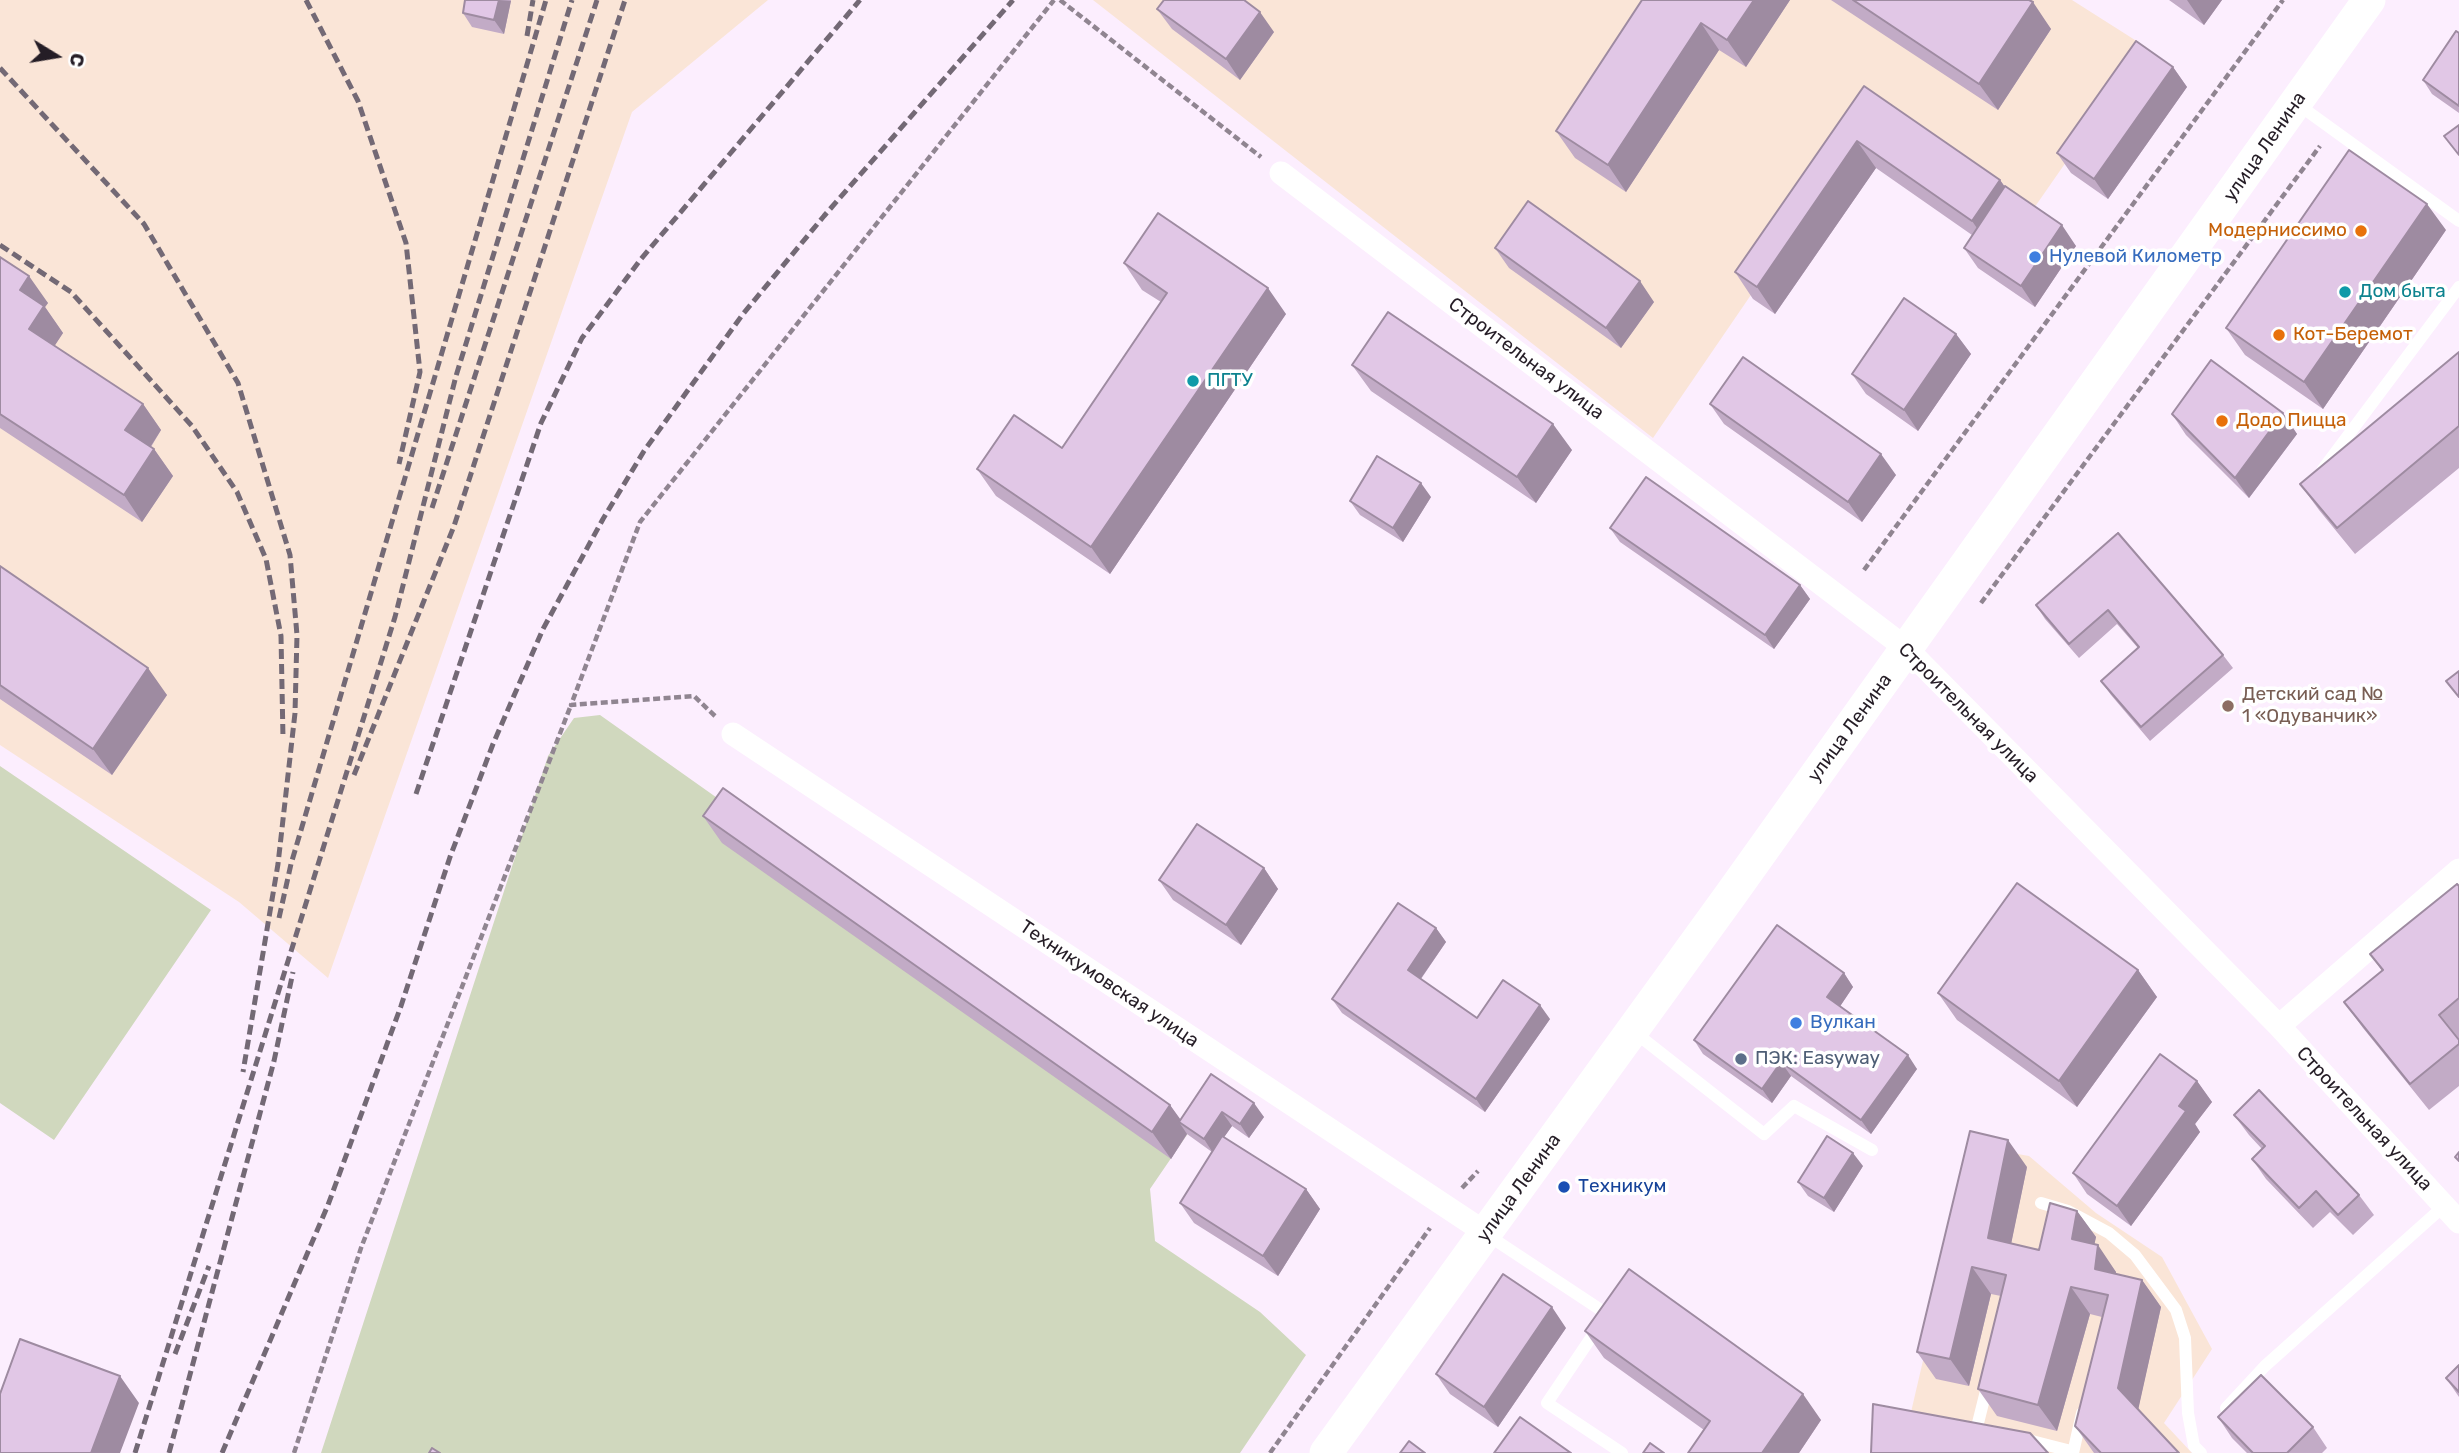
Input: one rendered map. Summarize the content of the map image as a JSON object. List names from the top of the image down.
{
  "streets": {
    "main road": ["улица Ленина"],
    "street": ["Строительная улица", "Техникумовская улица"]
  },
  "crossings": [
    ["улица Ленина", "Строительная улица"],
    ["улица Ленина", "Техникумовская улица"]
  ],
  "places": [
    "Модерниссимо",
    "Нулевой Километр",
    "Дом быта",
    "Кот-Беремот",
    "ПГТУ",
    "Додо Пицца",
    "Детский сад № 1 «Одуванчик»",
    "Вулкан",
    "ПЭК: Easyway",
    "Техникум"
  ],
  "north": "right"
}
